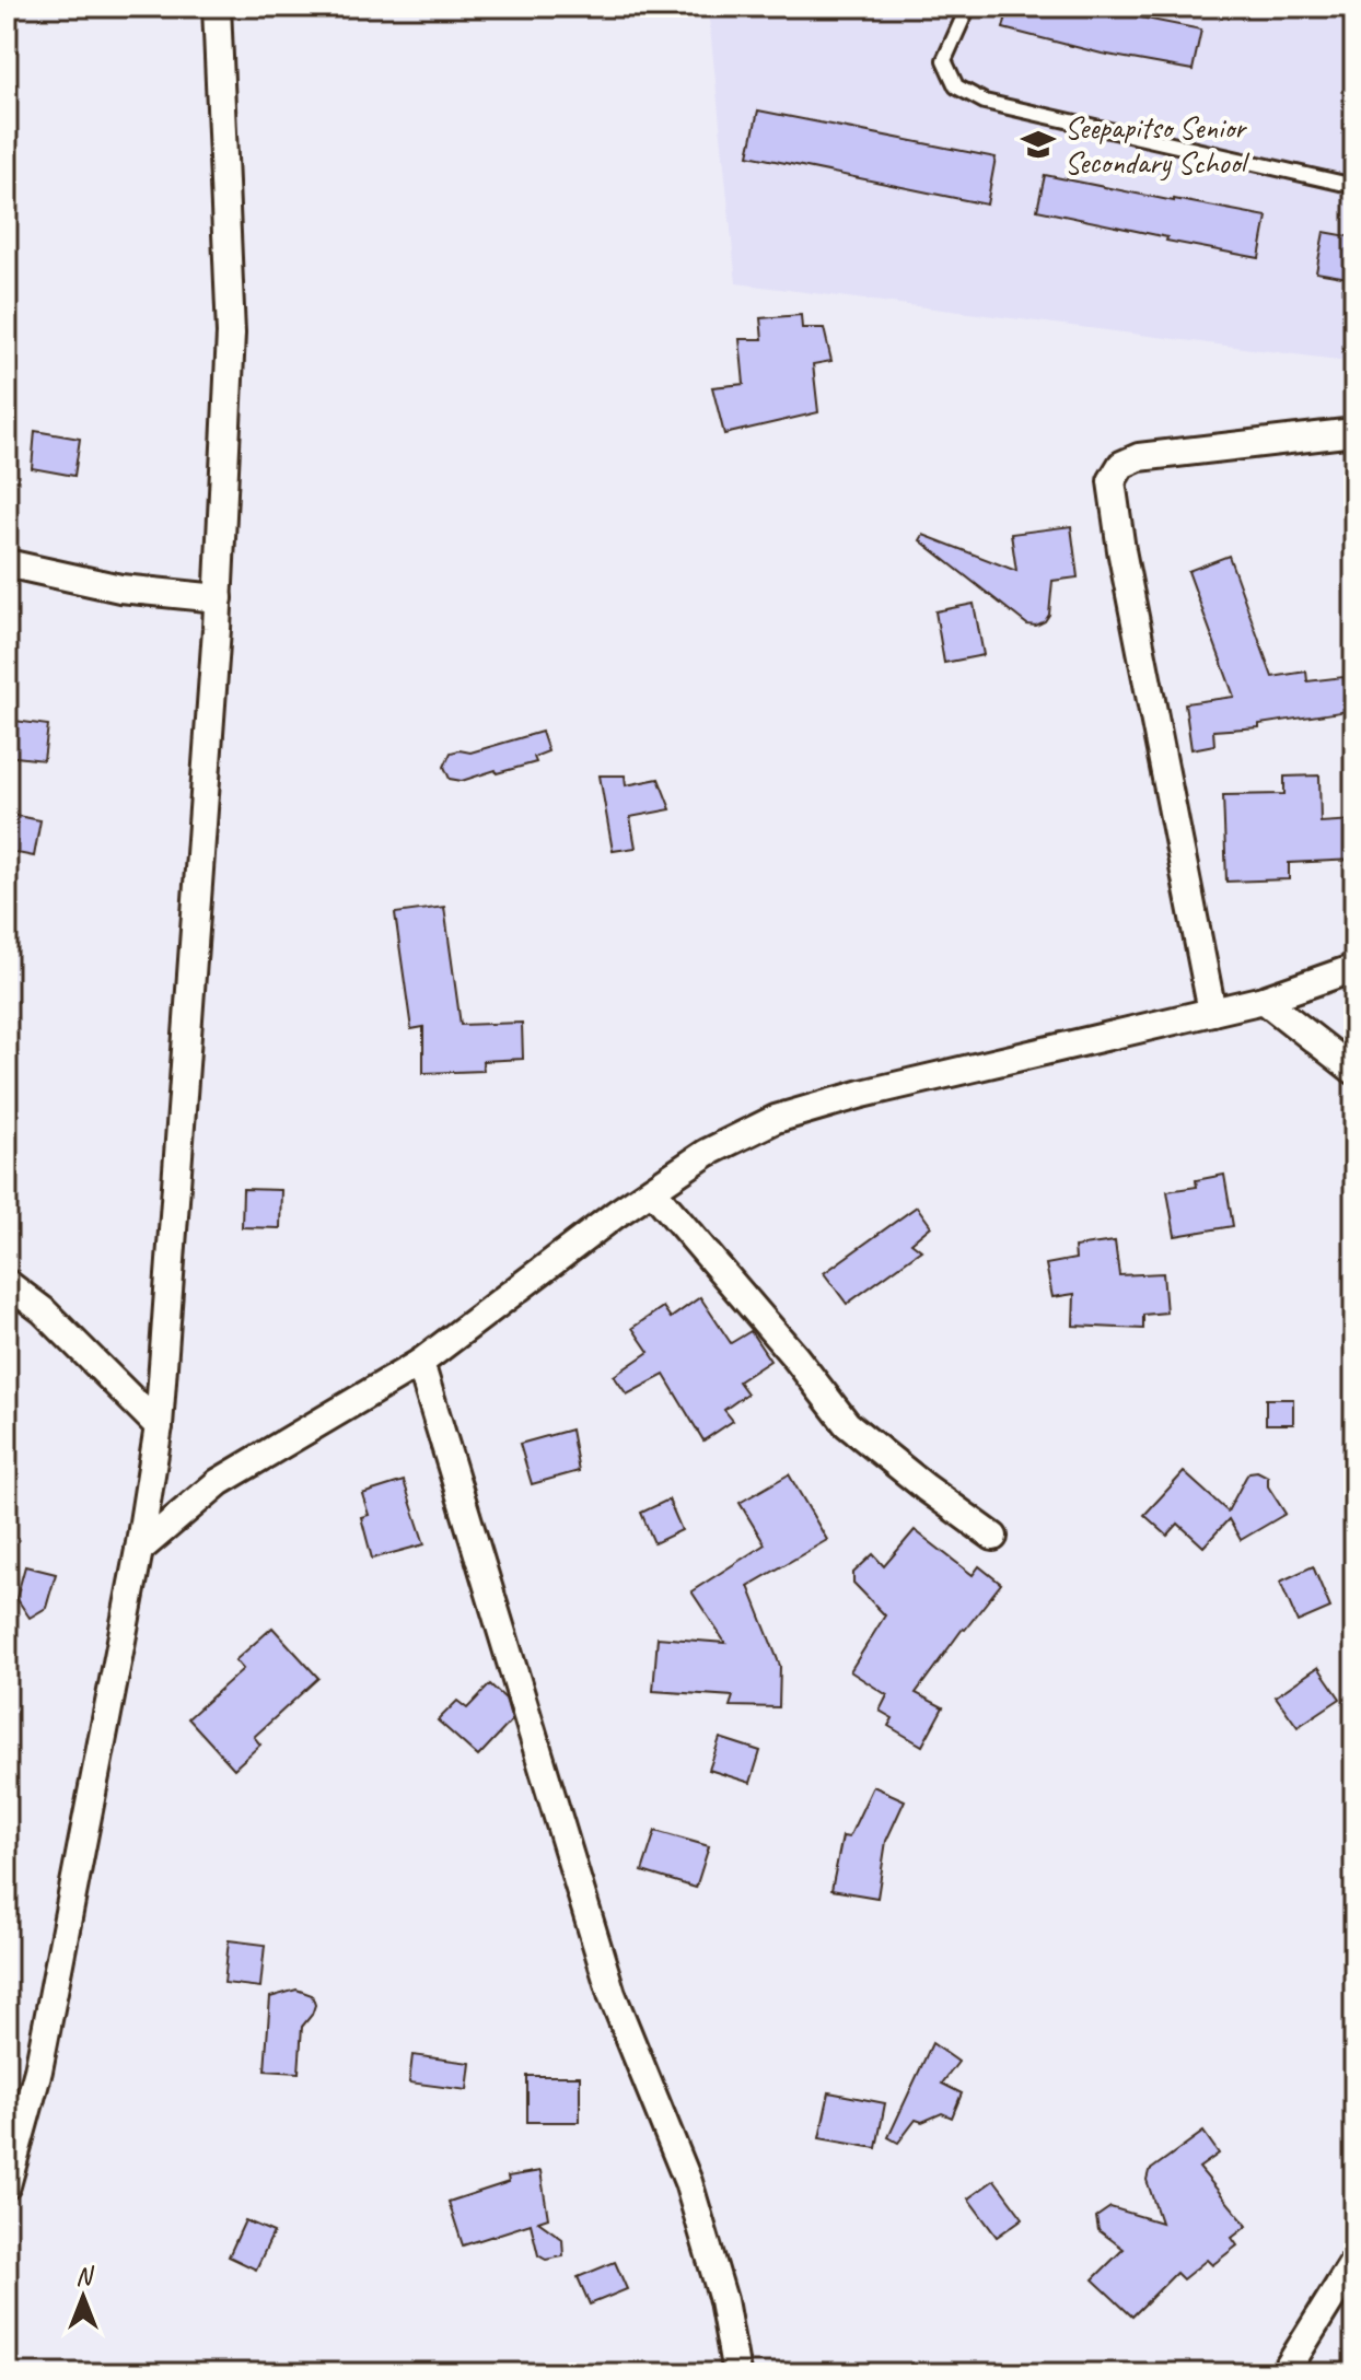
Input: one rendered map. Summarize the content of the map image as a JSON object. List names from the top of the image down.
{
  "places": {
    "school or university": ["Seepapitso Senior Secondary School"]
  },
  "north": "top"
}
